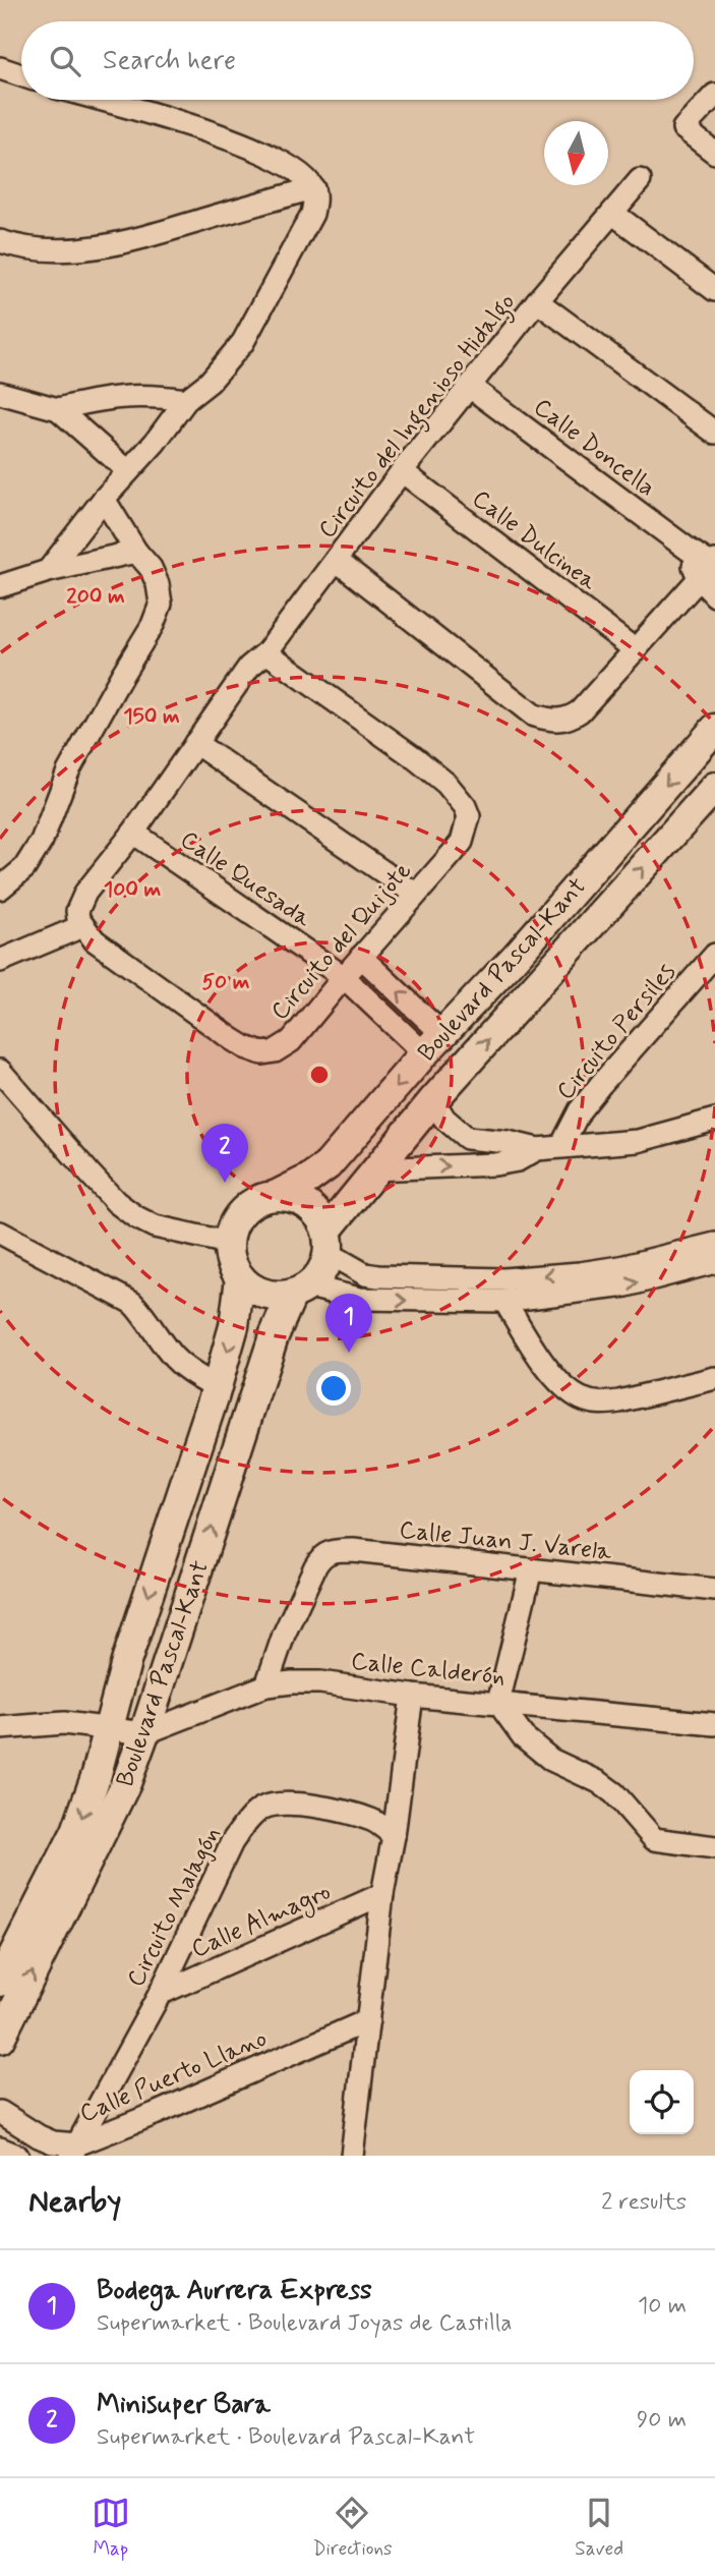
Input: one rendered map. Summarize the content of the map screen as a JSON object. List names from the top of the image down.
{
  "streets": {
    "street": [
      "Circuito del Ingenioso Hidalgo",
      "Calle Doncella",
      "Calle Dulcinea",
      "Calle Quesada",
      "Circuito del Quijote",
      "Boulevard Pascal-Kant",
      "Circuito Persiles",
      "Calle Juan J. Varela",
      "Calle Calderón",
      "Circuito Malagón",
      "Calle Almagro",
      "Calle Puerto Llano"
    ]
  },
  "crossings": [
    ["Circuito del Ingenioso Hidalgo", "Calle Doncella"],
    ["Circuito del Ingenioso Hidalgo", "Calle Dulcinea"],
    ["Calle Quesada", "Circuito del Quijote"],
    ["Calle Quesada", "Boulevard Pascal-Kant"],
    ["Boulevard Pascal-Kant", "Calle Calderón"],
    ["Calle Juan J. Varela", "Calle Calderón"],
    ["Circuito Malagón", "Calle Almagro"],
    ["Circuito Malagón", "Calle Puerto Llano"]
  ],
  "north": "bottom",
  "page": {
    "search": "Search here",
    "pins": ["2", "1"],
    "heading": ["Nearby", "2 results"],
    "list": [
      {
        "mark": "1",
        "name": "Bodega Aurrera Express",
        "note": "Supermarket · Boulevard Joyas de Castilla",
        "value": "10 m"
      },
      {
        "mark": "2",
        "name": "Minisuper Bara",
        "note": "Supermarket · Boulevard Pascal-Kant",
        "value": "90 m"
      }
    ],
    "nav": ["Map", "Directions", "Saved"]
  },
  "rings": [
    "200 m",
    "150 m",
    "100 m",
    "50 m"
  ]
}
